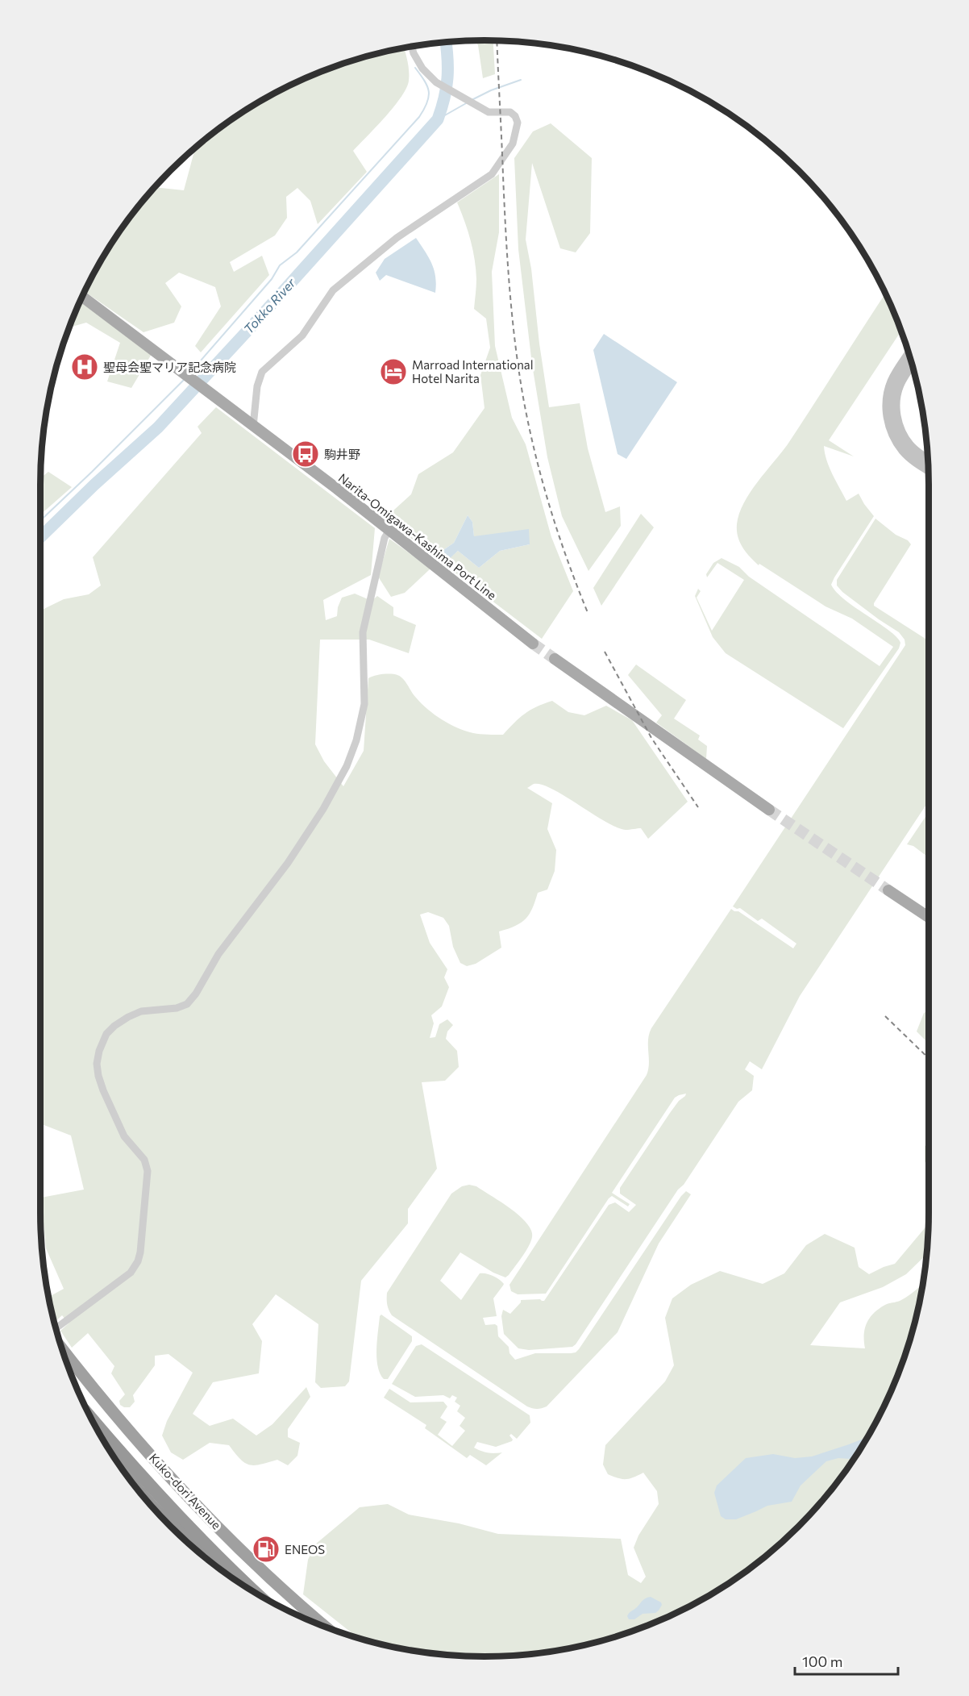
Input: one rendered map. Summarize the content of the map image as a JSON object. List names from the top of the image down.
{
  "streets": {
    "highway": ["Kuko-dori Avenue"],
    "main road": ["Narita-Omigawa-Kashima Port Line"]
  },
  "water": ["Tokko River"],
  "places": {
    "hospital": ["聖母会聖マリア記念病院"],
    "hotel": ["Marroad International Hotel Narita"],
    "bus stop": ["駒井野"],
    "fuel station": ["ENEOS"]
  },
  "scale_bar": "100 m"
}
